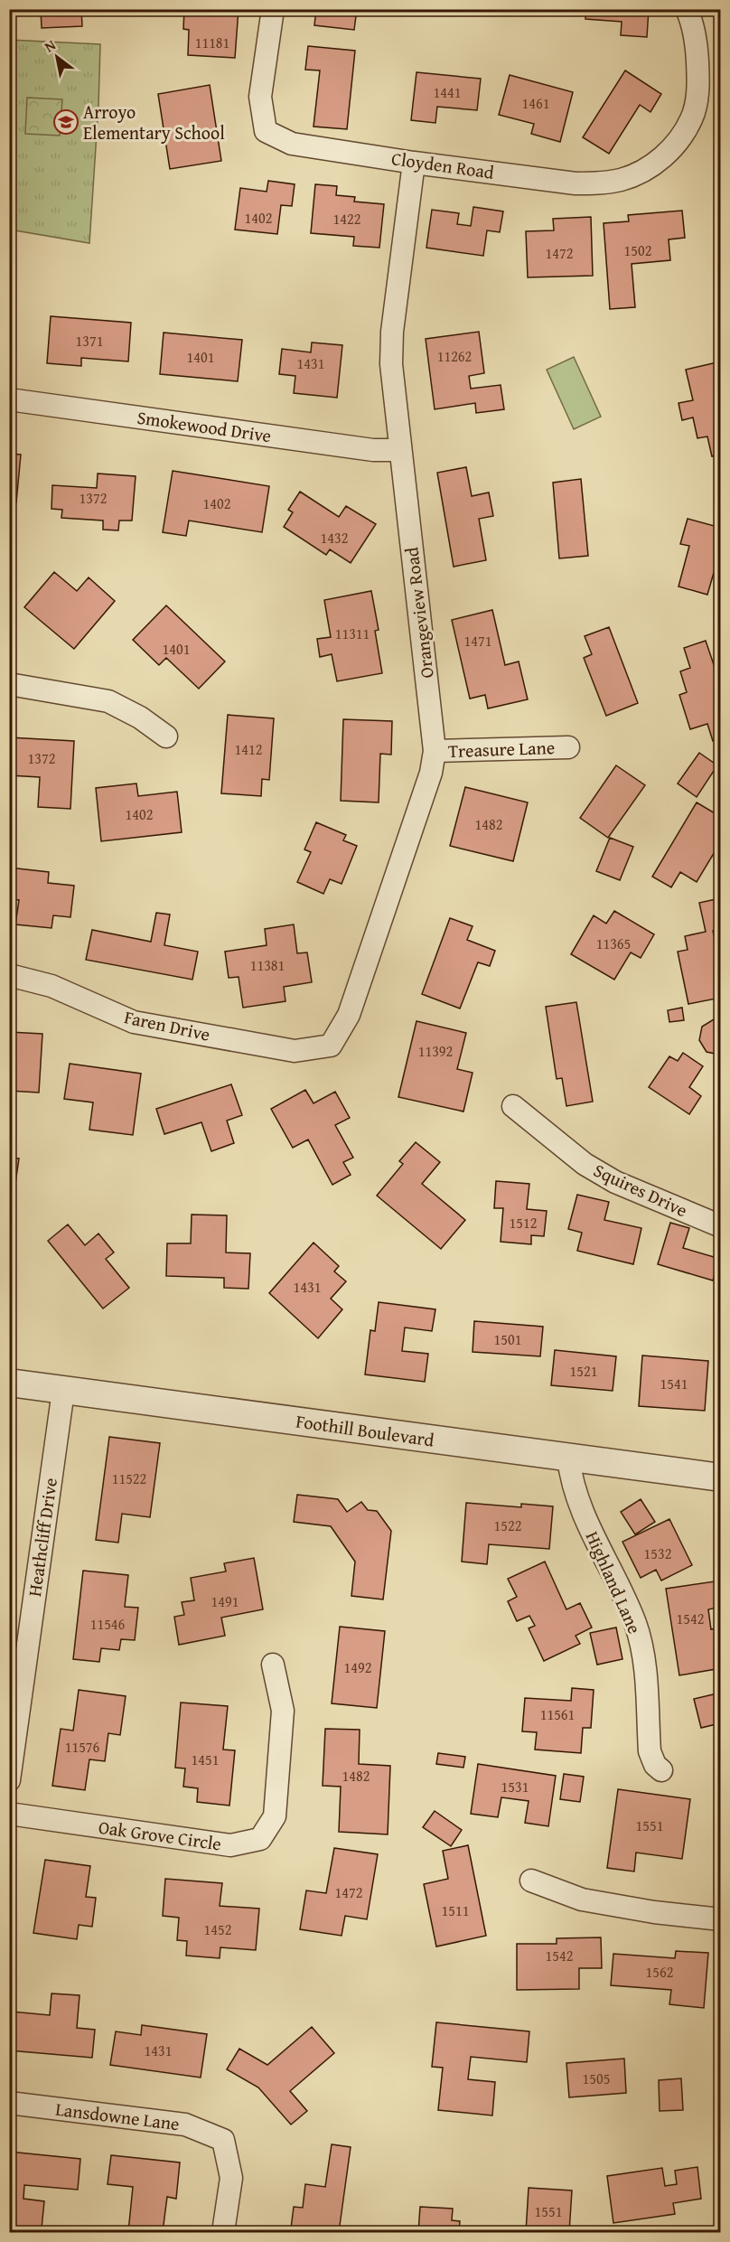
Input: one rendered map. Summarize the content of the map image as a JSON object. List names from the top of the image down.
{
  "streets": {
    "street": [
      "Cloyden Road",
      "Smokewood Drive",
      "Orangeview Road",
      "Treasure Lane",
      "Faren Drive",
      "Squires Drive",
      "Foothill Boulevard",
      "Heathcliff Drive",
      "Highland Lane",
      "Oak Grove Circle",
      "Lansdowne Lane"
    ]
  },
  "crossings": [
    ["Cloyden Road", "Orangeview Road"],
    ["Smokewood Drive", "Orangeview Road"],
    ["Orangeview Road", "Treasure Lane"],
    ["Orangeview Road", "Faren Drive"],
    ["Foothill Boulevard", "Heathcliff Drive"],
    ["Foothill Boulevard", "Highland Lane"]
  ],
  "places": {
    "school or university": ["Arroyo Elementary School"]
  },
  "house_numbers": [
    "11181",
    "1441",
    "1461",
    "1402",
    "1422",
    "1502",
    "1472",
    "1371",
    "11262",
    "1401",
    "1431",
    "1372",
    "1402",
    "1432",
    "11311",
    "1471",
    "1401",
    "1412",
    "1372",
    "1402",
    "1482",
    "11365",
    "11381",
    "11392",
    "1512",
    "1431",
    "1501",
    "1521",
    "1541",
    "11522",
    "1522",
    "1532",
    "1491",
    "1542",
    "11546",
    "1492",
    "11561",
    "11576",
    "1451",
    "1482",
    "1531",
    "1551",
    "1472",
    "1511",
    "1452",
    "1542",
    "1562",
    "1431",
    "1505",
    "1551"
  ],
  "north": "top left"
}
